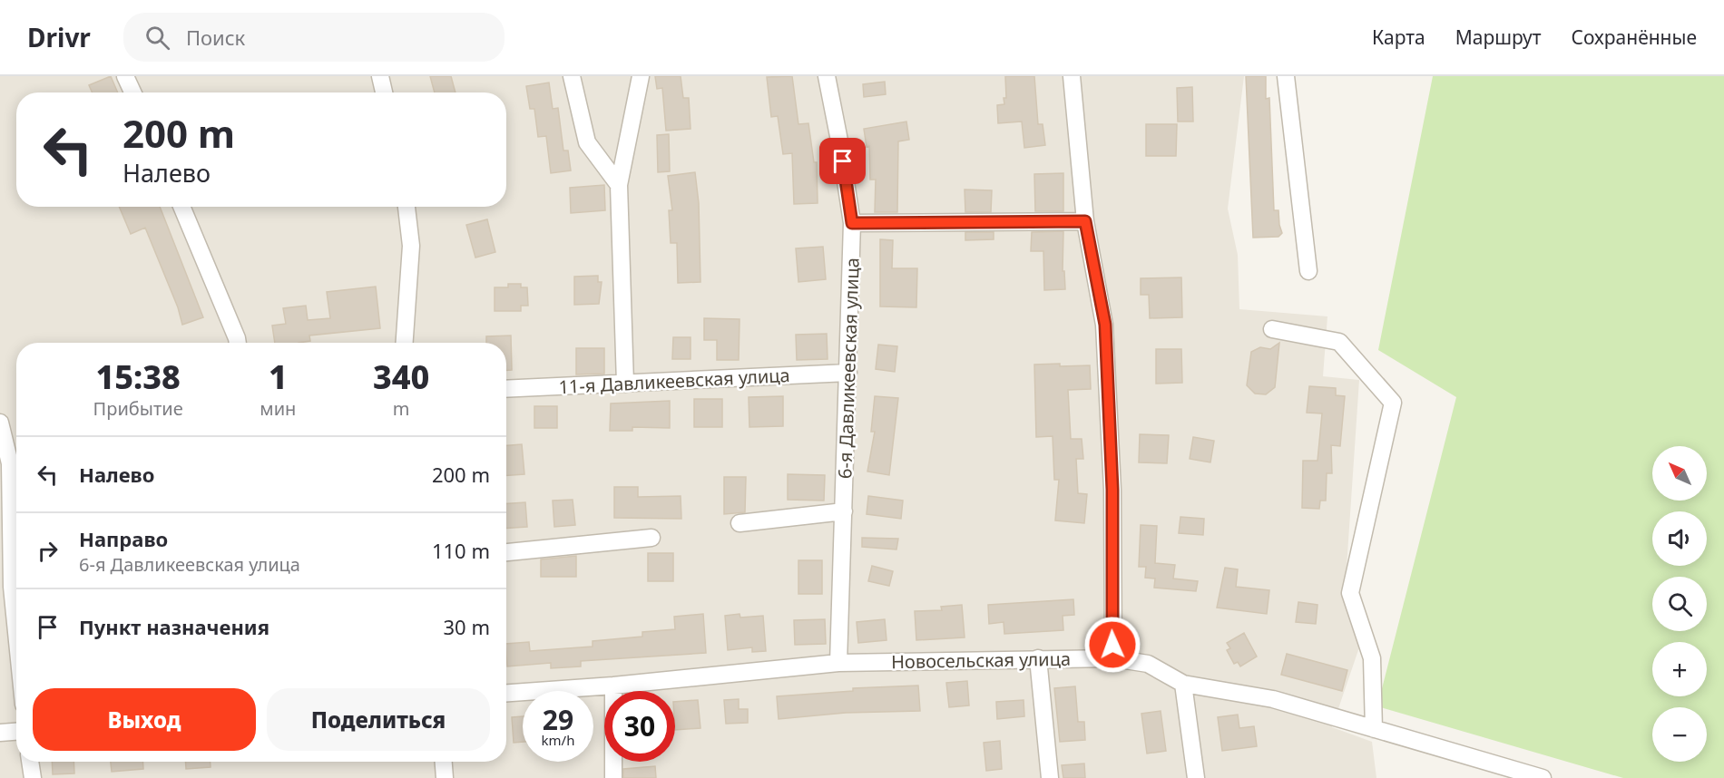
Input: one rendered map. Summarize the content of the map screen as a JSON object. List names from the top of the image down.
{
  "streets": {
    "street": ["6-я Давликеевская улица", "11-я Давликеевская улица", "Новосельская улица"]
  },
  "crossings": [
    ["6-я Давликеевская улица", "11-я Давликеевская улица"],
    ["6-я Давликеевская улица", "Новосельская улица"]
  ],
  "north": "top left",
  "page": {
    "header": "Drivr",
    "search": "Поиск",
    "nav": ["Карта", "Маршрут", "Сохранённые"],
    "turn": ["200 m", "Налево"],
    "eta": [
      "15:38",
      "Прибытие",
      "1",
      "мин",
      "340",
      "m"
    ],
    "list": [
      {
        "name": "Налево",
        "value": "200 m"
      },
      {
        "name": "Направо",
        "note": "6-я Давликеевская улица",
        "value": "110 m"
      },
      {
        "name": "Пункт назначения",
        "value": "30 m"
      }
    ],
    "map_buttons": ["+", "−"],
    "buttons": ["Выход", "Поделиться"],
    "speed": "29 km/h",
    "limit": "30"
  }
}
